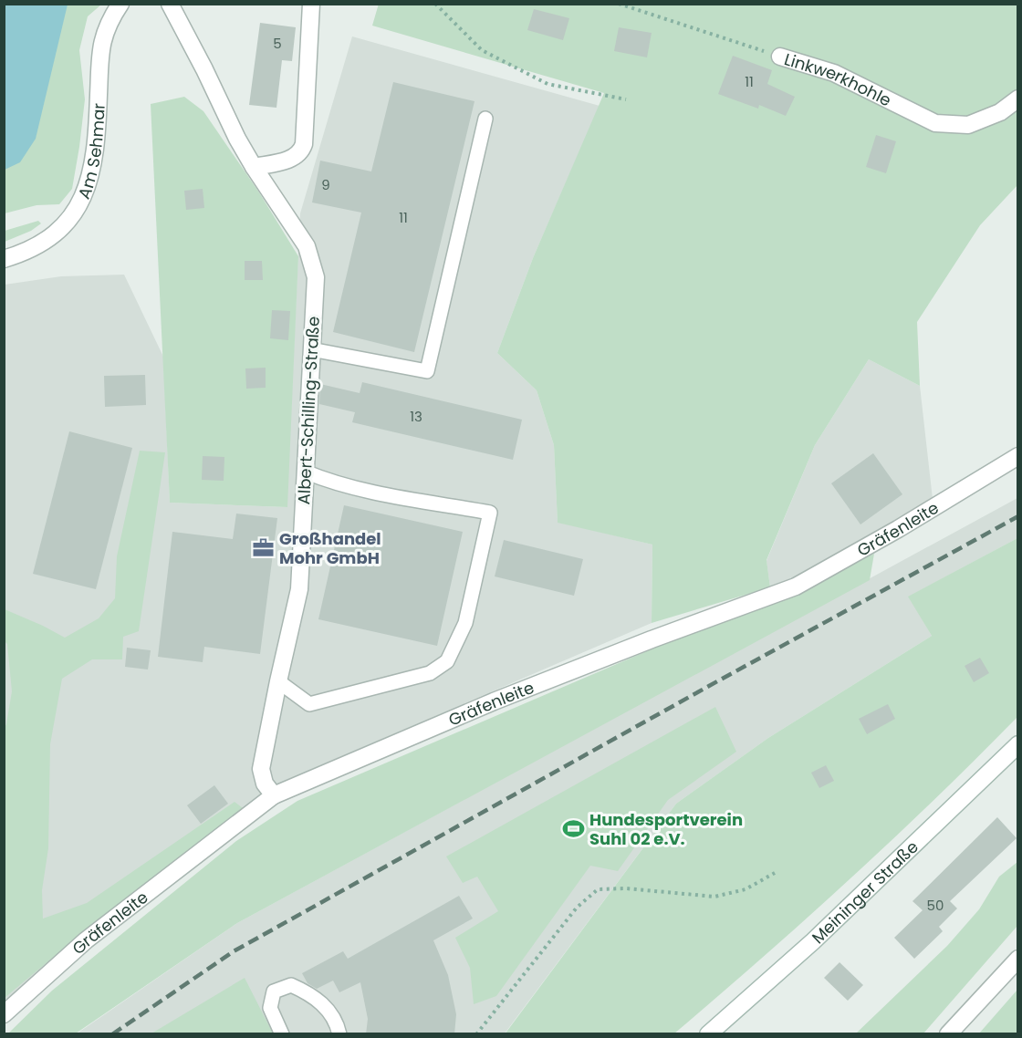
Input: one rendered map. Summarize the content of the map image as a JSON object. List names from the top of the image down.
{
  "streets": {
    "street": [
      "Linkwerkhohle",
      "Am Sehmar",
      "Albert-Schilling-Straße",
      "Gräfenleite",
      "Meininger Straße"
    ]
  },
  "crossings": [
    ["Albert-Schilling-Straße", "Gräfenleite"]
  ],
  "places": {
    "office": ["Großhandel Mohr GmbH"],
    "sports": ["Hundesportverein Suhl 02 e.V."]
  },
  "house_numbers": [
    "5",
    "11",
    "9",
    "11",
    "13",
    "50"
  ]
}
